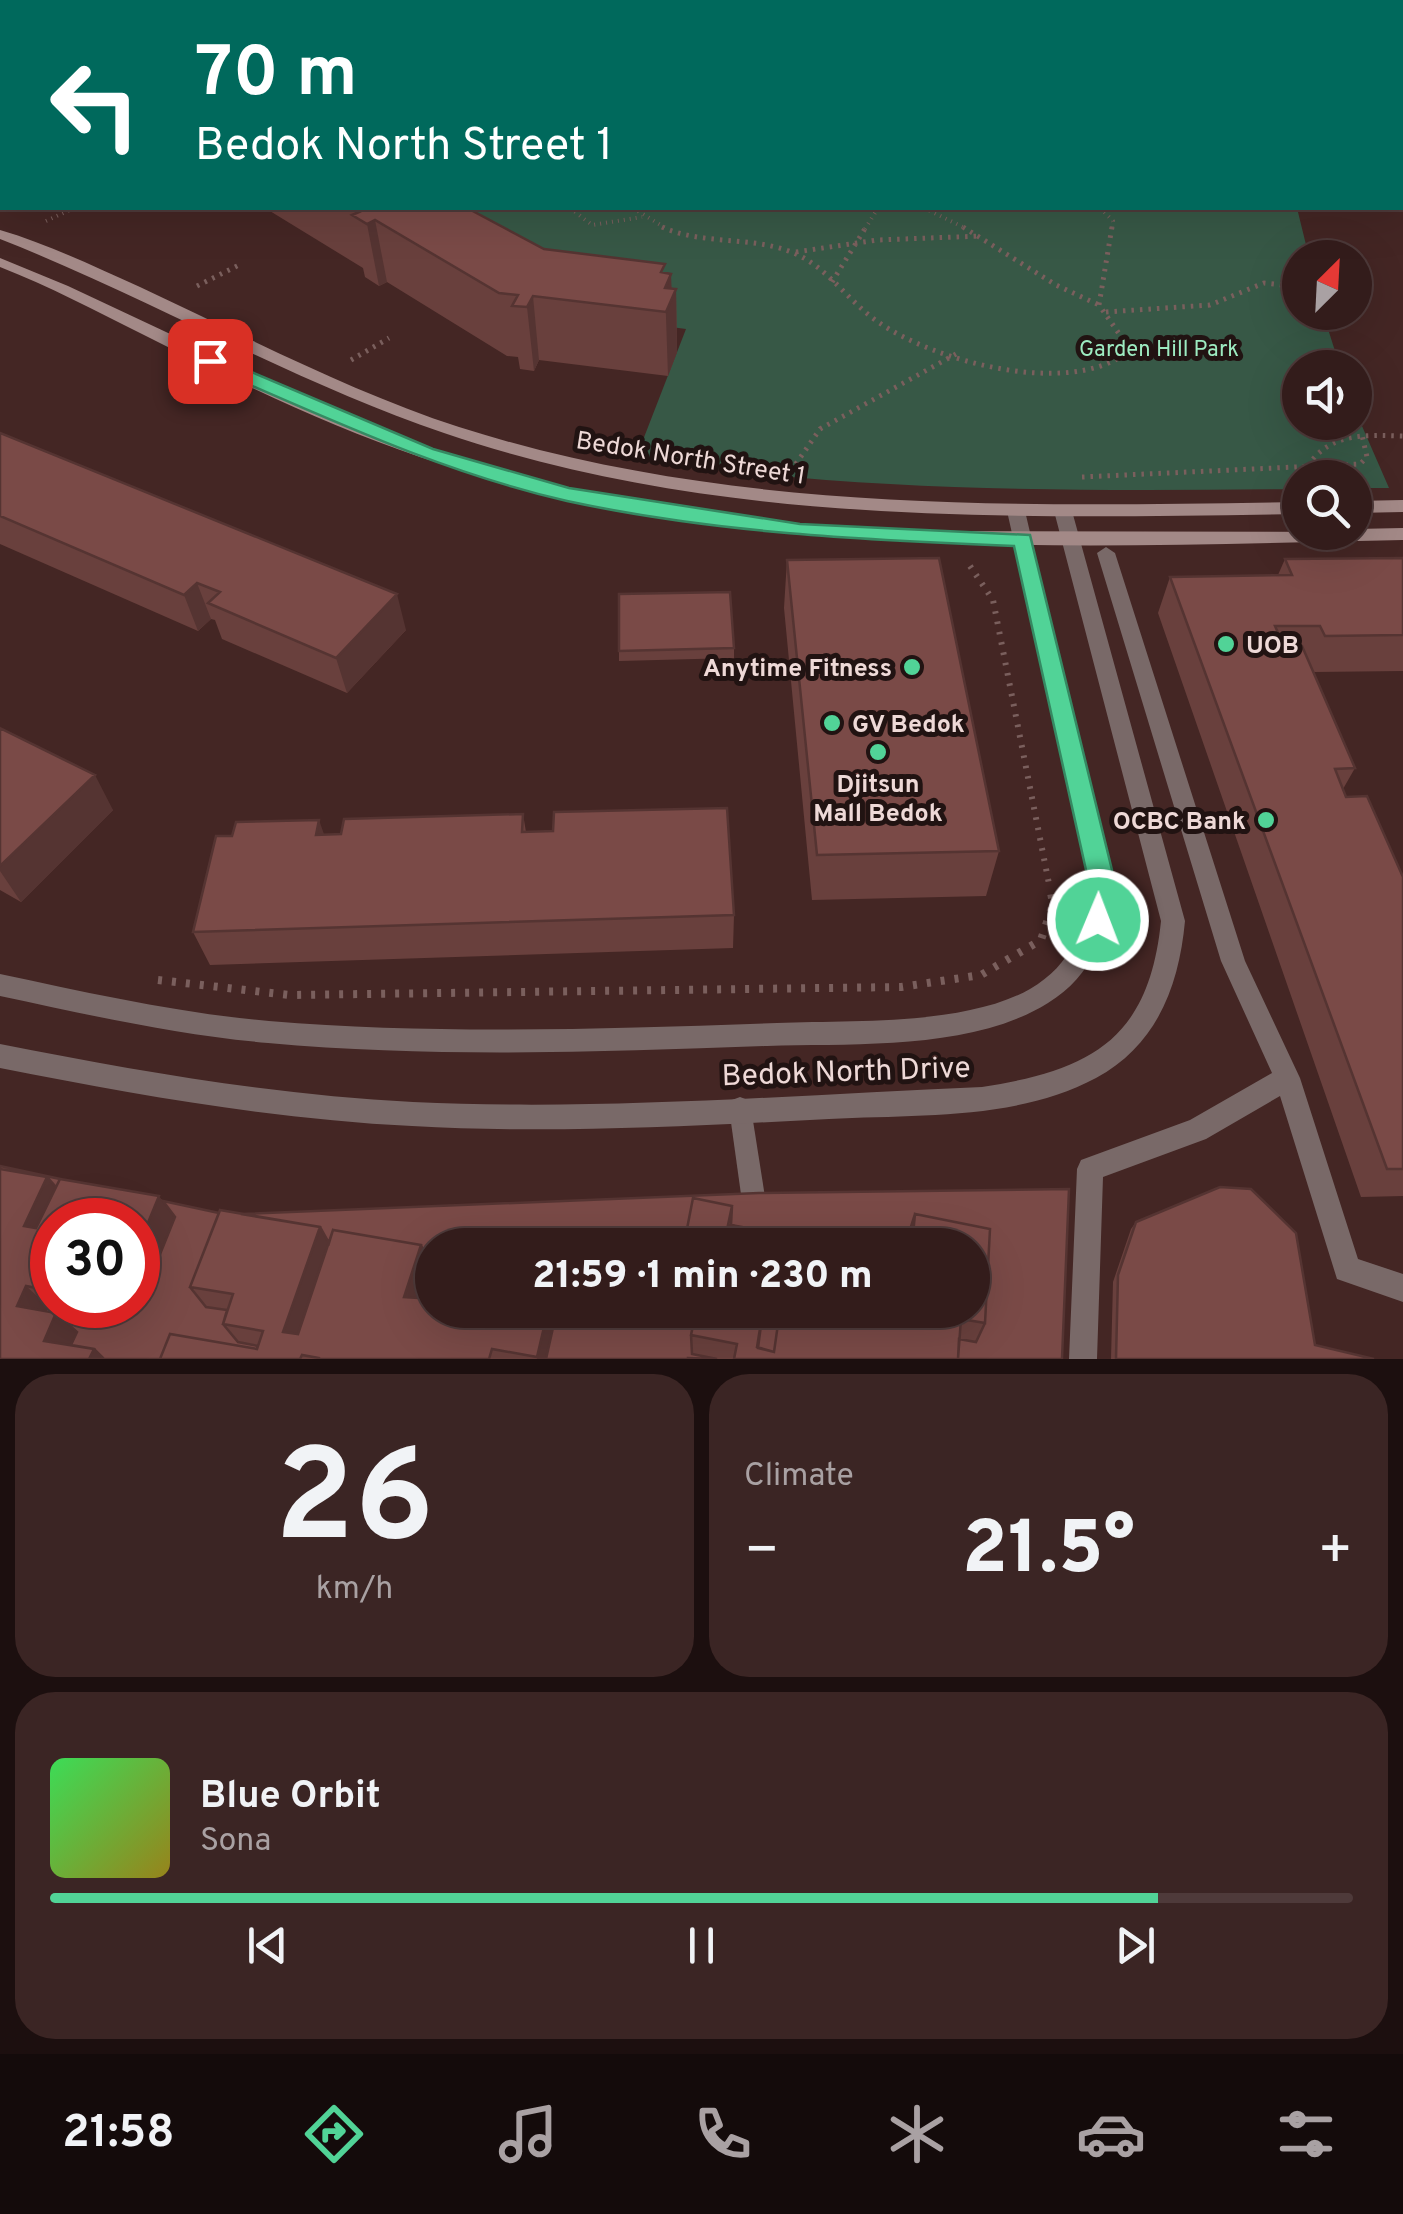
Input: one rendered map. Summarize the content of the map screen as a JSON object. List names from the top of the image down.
{
  "streets": {
    "street": ["Bedok North Street 1", "Bedok North Drive"]
  },
  "crossings": [
    ["Bedok North Street 1", "Bedok North Drive"]
  ],
  "parks": ["Garden Hill Park"],
  "places": [
    "UOB",
    "Anytime Fitness",
    "GV Bedok",
    "Djitsun Mall Bedok",
    "OCBC Bank"
  ],
  "north": "top right",
  "page": {
    "turn": ["70 m", "Bedok North Street 1"],
    "limit": "30",
    "trip": "21:59 · 1 min · 230 m",
    "tile": [
      ["26", "km/h"],
      "Climate"
    ],
    "heat": ["−", "21.5°", "+"],
    "song": ["Blue Orbit", "Sona"],
    "tabs": "21:58"
  }
}
